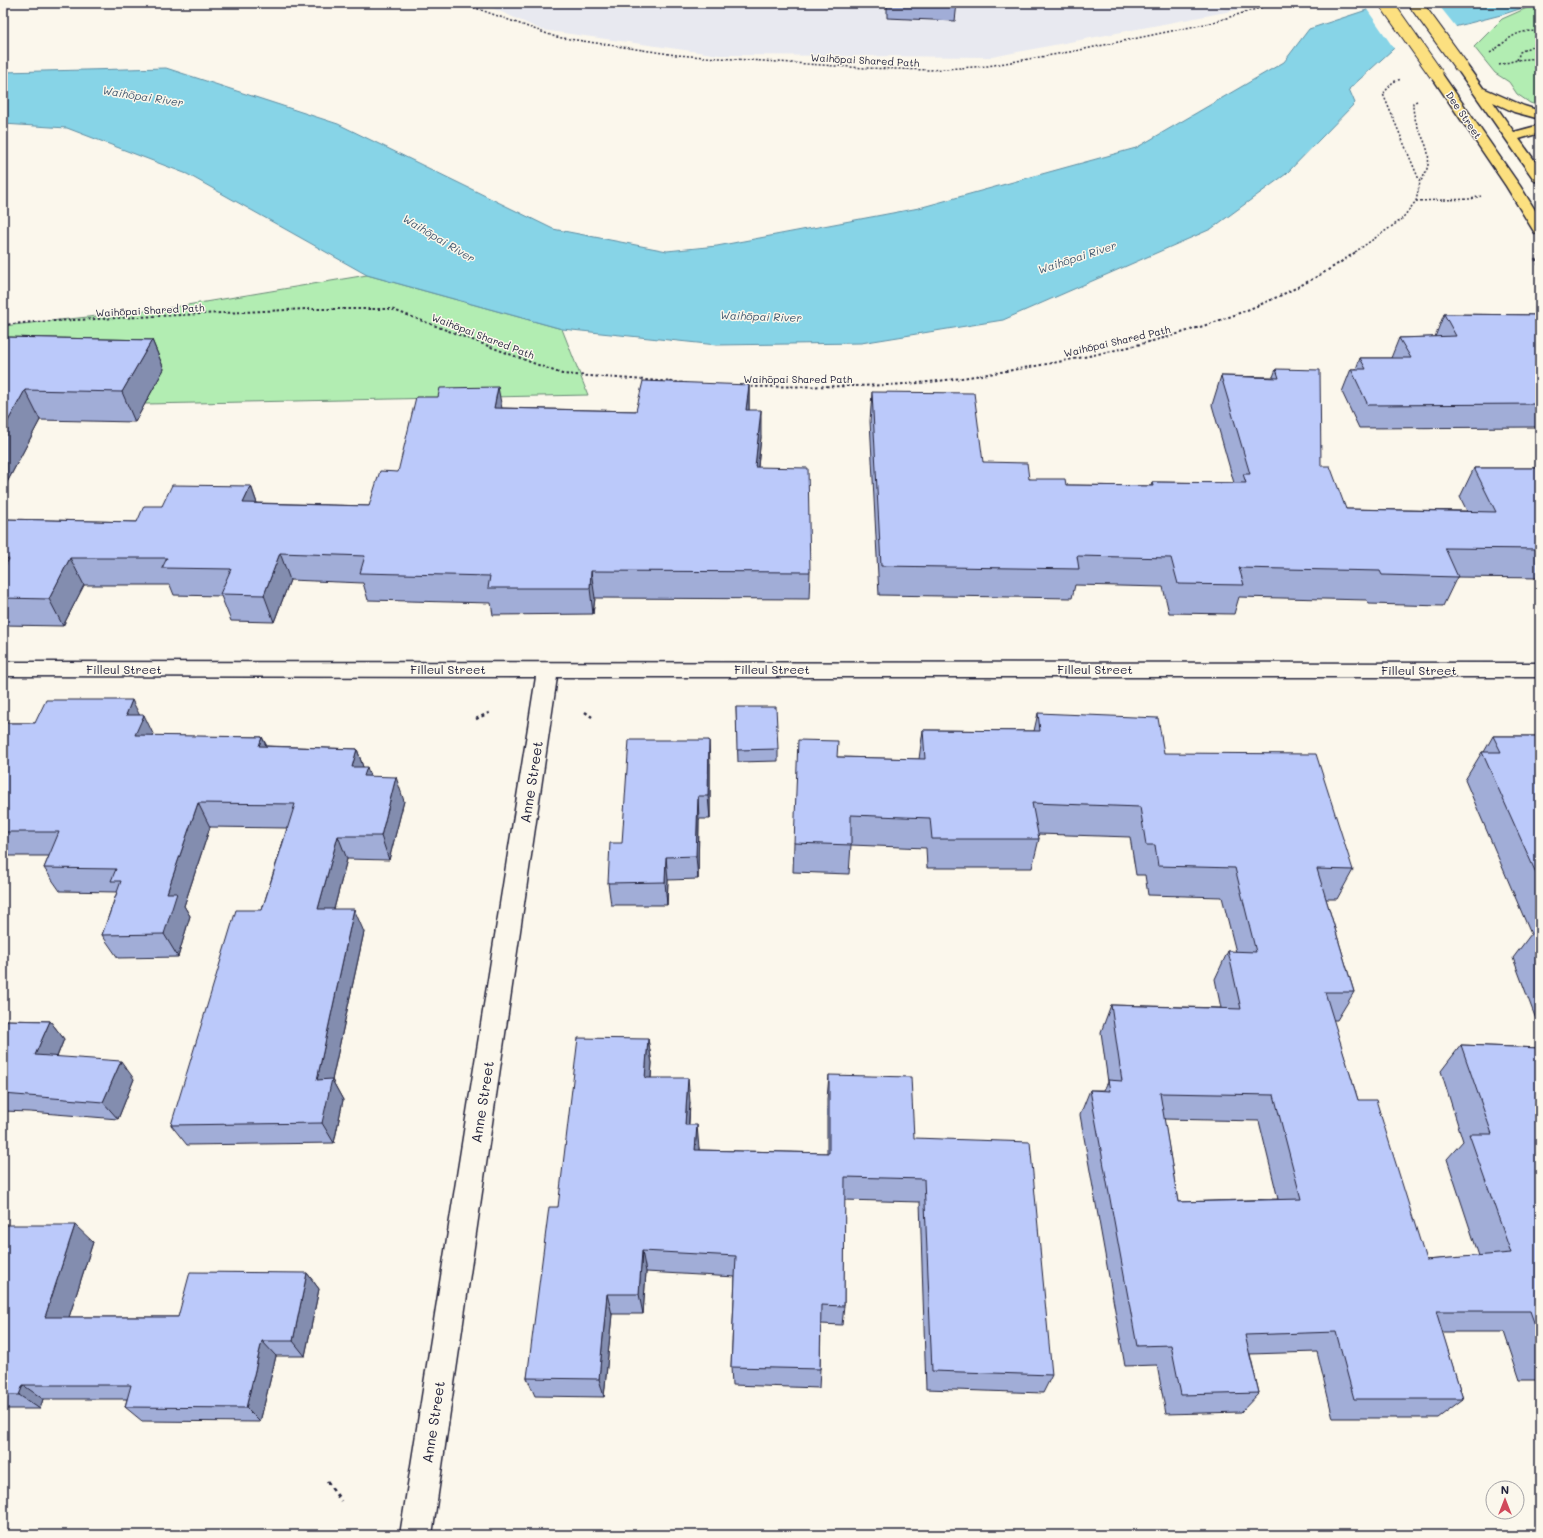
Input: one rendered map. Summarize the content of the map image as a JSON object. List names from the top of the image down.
{
  "streets": {
    "main road": ["Dee Street"],
    "street": ["Filleul Street", "Anne Street"],
    "path": ["Waihōpai Shared Path"]
  },
  "crossings": [
    ["Waihōpai Shared Path", "Dee Street"],
    ["Filleul Street", "Anne Street"]
  ],
  "water": ["Waihōpai River"],
  "north": "top"
}
